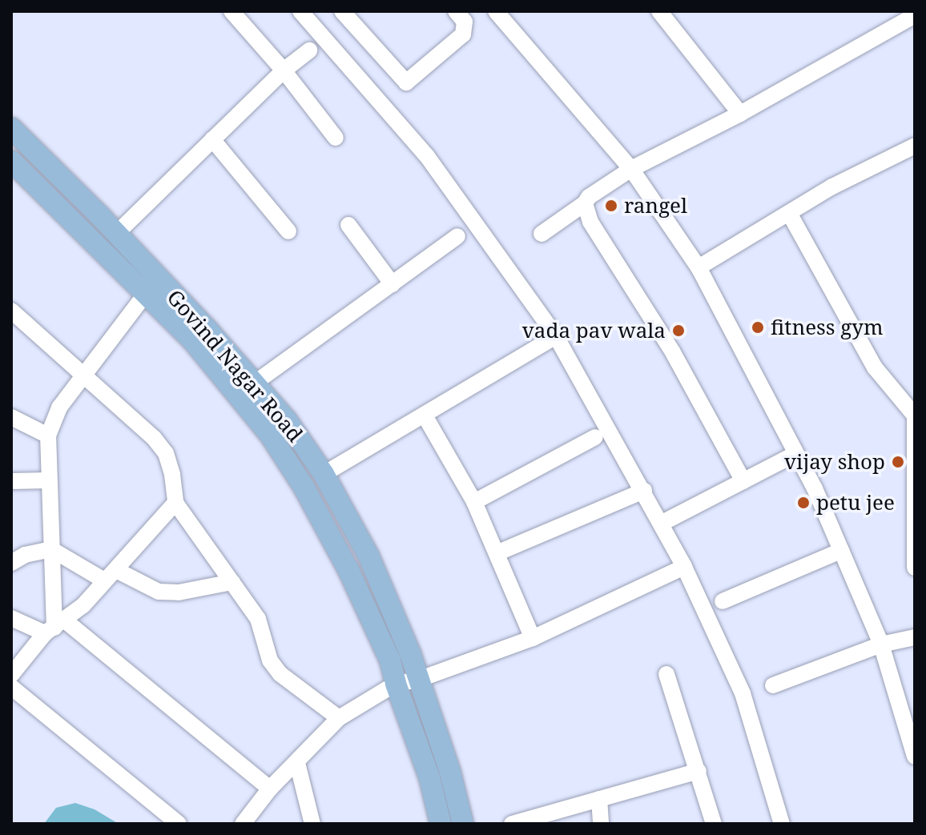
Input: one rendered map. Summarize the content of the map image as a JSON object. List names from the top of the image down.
{
  "streets": {
    "main road": ["Govind Nagar Road"]
  },
  "places": [
    "rangel",
    "fitness gym",
    "vada pav wala",
    "vijay shop",
    "petu jee"
  ]
}
